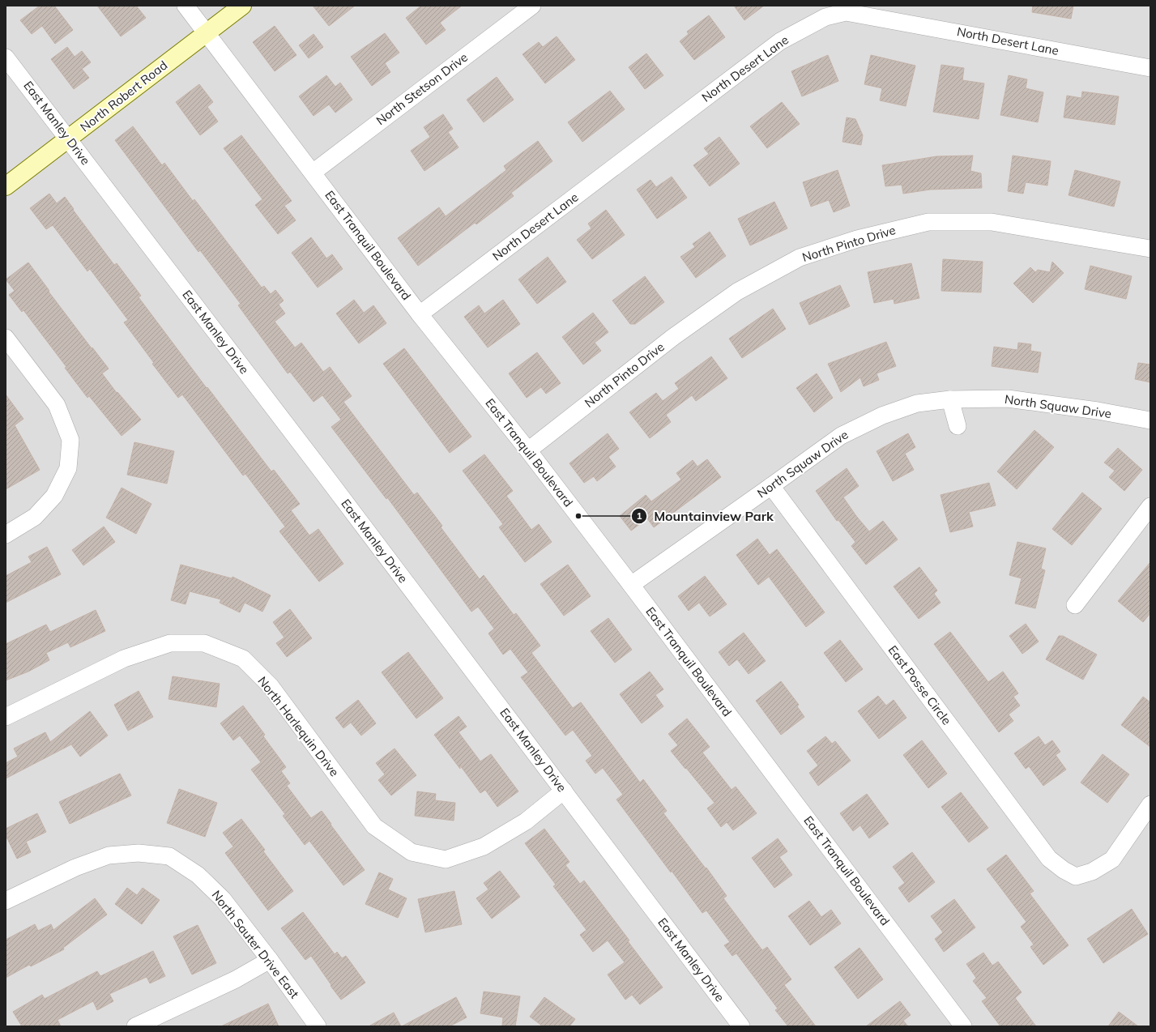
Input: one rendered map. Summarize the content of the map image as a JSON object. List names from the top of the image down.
{
  "streets": {
    "main road": ["North Robert Road"],
    "street": [
      "North Desert Lane",
      "North Stetson Drive",
      "East Manley Drive",
      "North Pinto Drive",
      "East Tranquil Boulevard",
      "North Squaw Drive",
      "East Posse Circle",
      "North Harlequin Drive",
      "North Sauter Drive East"
    ]
  },
  "crossings": [
    ["North Desert Lane", "East Tranquil Boulevard"],
    ["North Stetson Drive", "East Tranquil Boulevard"],
    ["North Robert Road", "East Manley Drive"],
    ["North Robert Road", "East Tranquil Boulevard"],
    ["East Manley Drive", "North Harlequin Drive"],
    ["North Pinto Drive", "East Tranquil Boulevard"],
    ["East Tranquil Boulevard", "North Squaw Drive"],
    ["North Squaw Drive", "East Posse Circle"]
  ],
  "places": ["Mountainview Park"]
}
